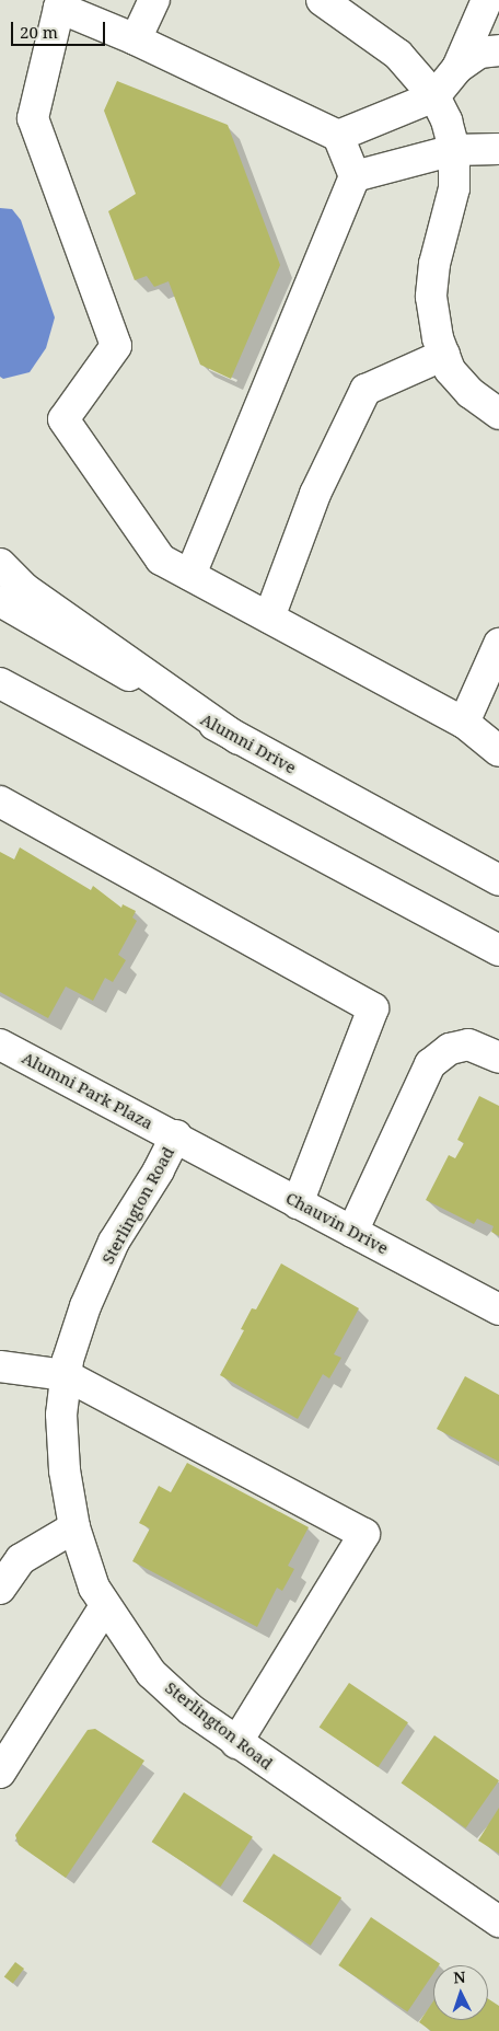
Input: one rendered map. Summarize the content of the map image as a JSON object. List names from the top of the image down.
{
  "streets": {
    "main road": [
      "Alumni Drive",
      "Alumni Park Plaza",
      "Sterlington Road",
      "Chauvin Drive"
    ]
  },
  "crossings": [
    ["Alumni Park Plaza", "Sterlington Road"],
    ["Alumni Park Plaza", "Chauvin Drive"],
    ["Sterlington Road", "Chauvin Drive"]
  ],
  "scale_bar": "20 m",
  "north": "top"
}
